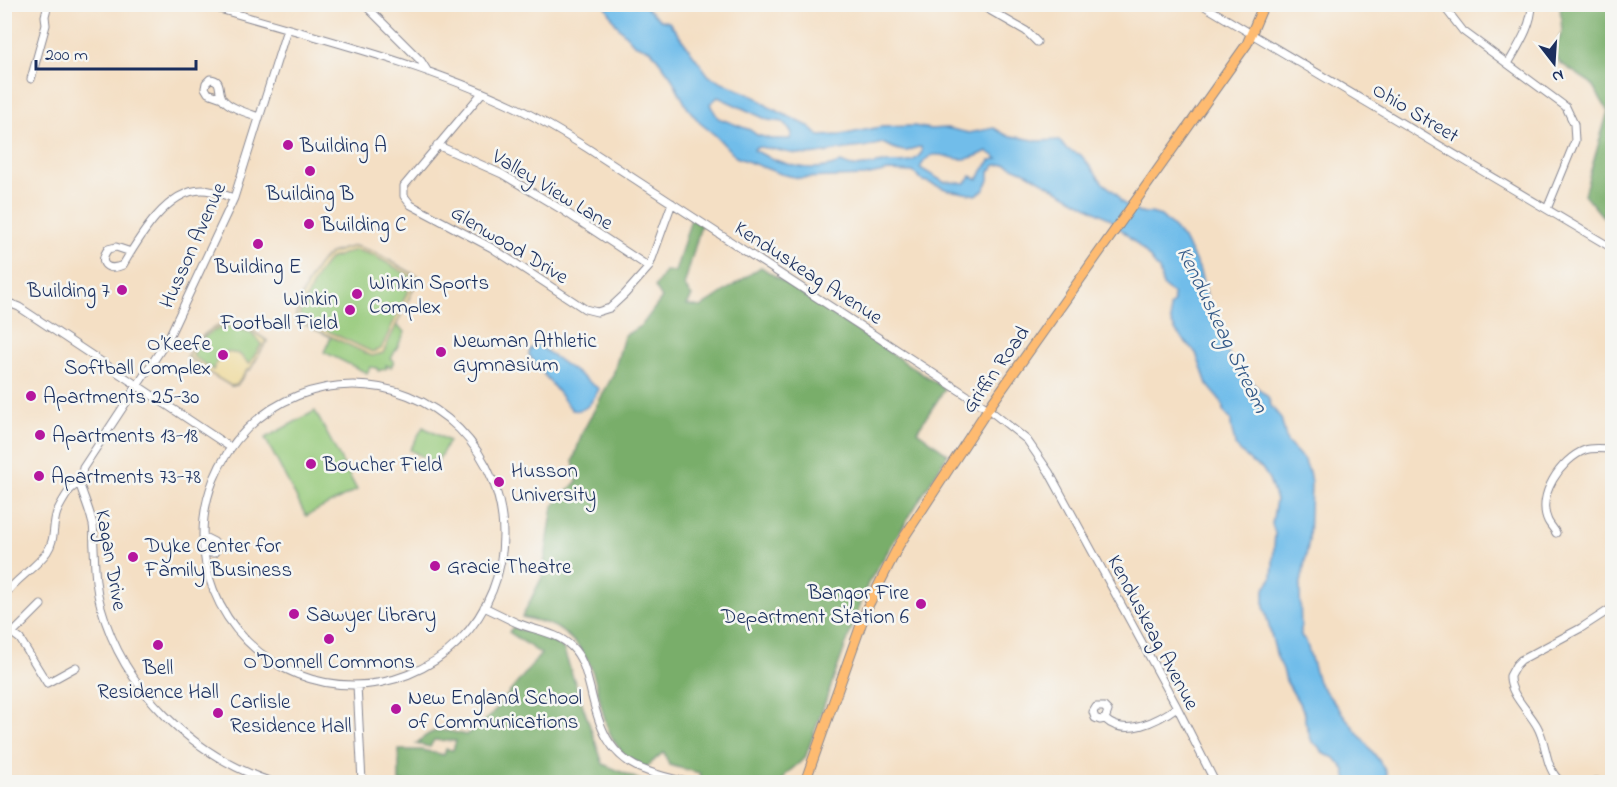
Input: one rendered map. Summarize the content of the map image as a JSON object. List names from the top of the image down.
{
  "streets": {
    "main road": ["Griffin Road"],
    "street": [
      "Ohio Street",
      "Valley View Lane",
      "Glenwood Drive",
      "Husson Avenue",
      "Kenduskeag Avenue",
      "Kagan Drive"
    ]
  },
  "crossings": [
    ["Ohio Street", "Griffin Road"],
    ["Valley View Lane", "Glenwood Drive"],
    ["Glenwood Drive", "Kenduskeag Avenue"],
    ["Husson Avenue", "Kenduskeag Avenue"],
    ["Husson Avenue", "Kagan Drive"],
    ["Kenduskeag Avenue", "Griffin Road"]
  ],
  "water": ["Kenduskeag Stream"],
  "places": [
    "Building A",
    "Building B",
    "Building C",
    "Building E",
    "Building 7",
    "Winkin Sports Complex",
    "Winkin Football Field",
    "Newman Athletic Gymnasium",
    "O’Keefe Softball Complex",
    "Apartments 25-30",
    "Apartments 13-18",
    "Boucher Field",
    "Apartments 73-78",
    "Husson University",
    "Dyke Center for Family Business",
    "Gracie Theatre",
    "Bangor Fire Department Station 6",
    "Sawyer Library",
    "O'Donnell Commons",
    "Bell Residence Hall",
    "New England School of Communications",
    "Carlisle Residence Hall"
  ],
  "scale_bar": "200 m",
  "north": "bottom"
}
